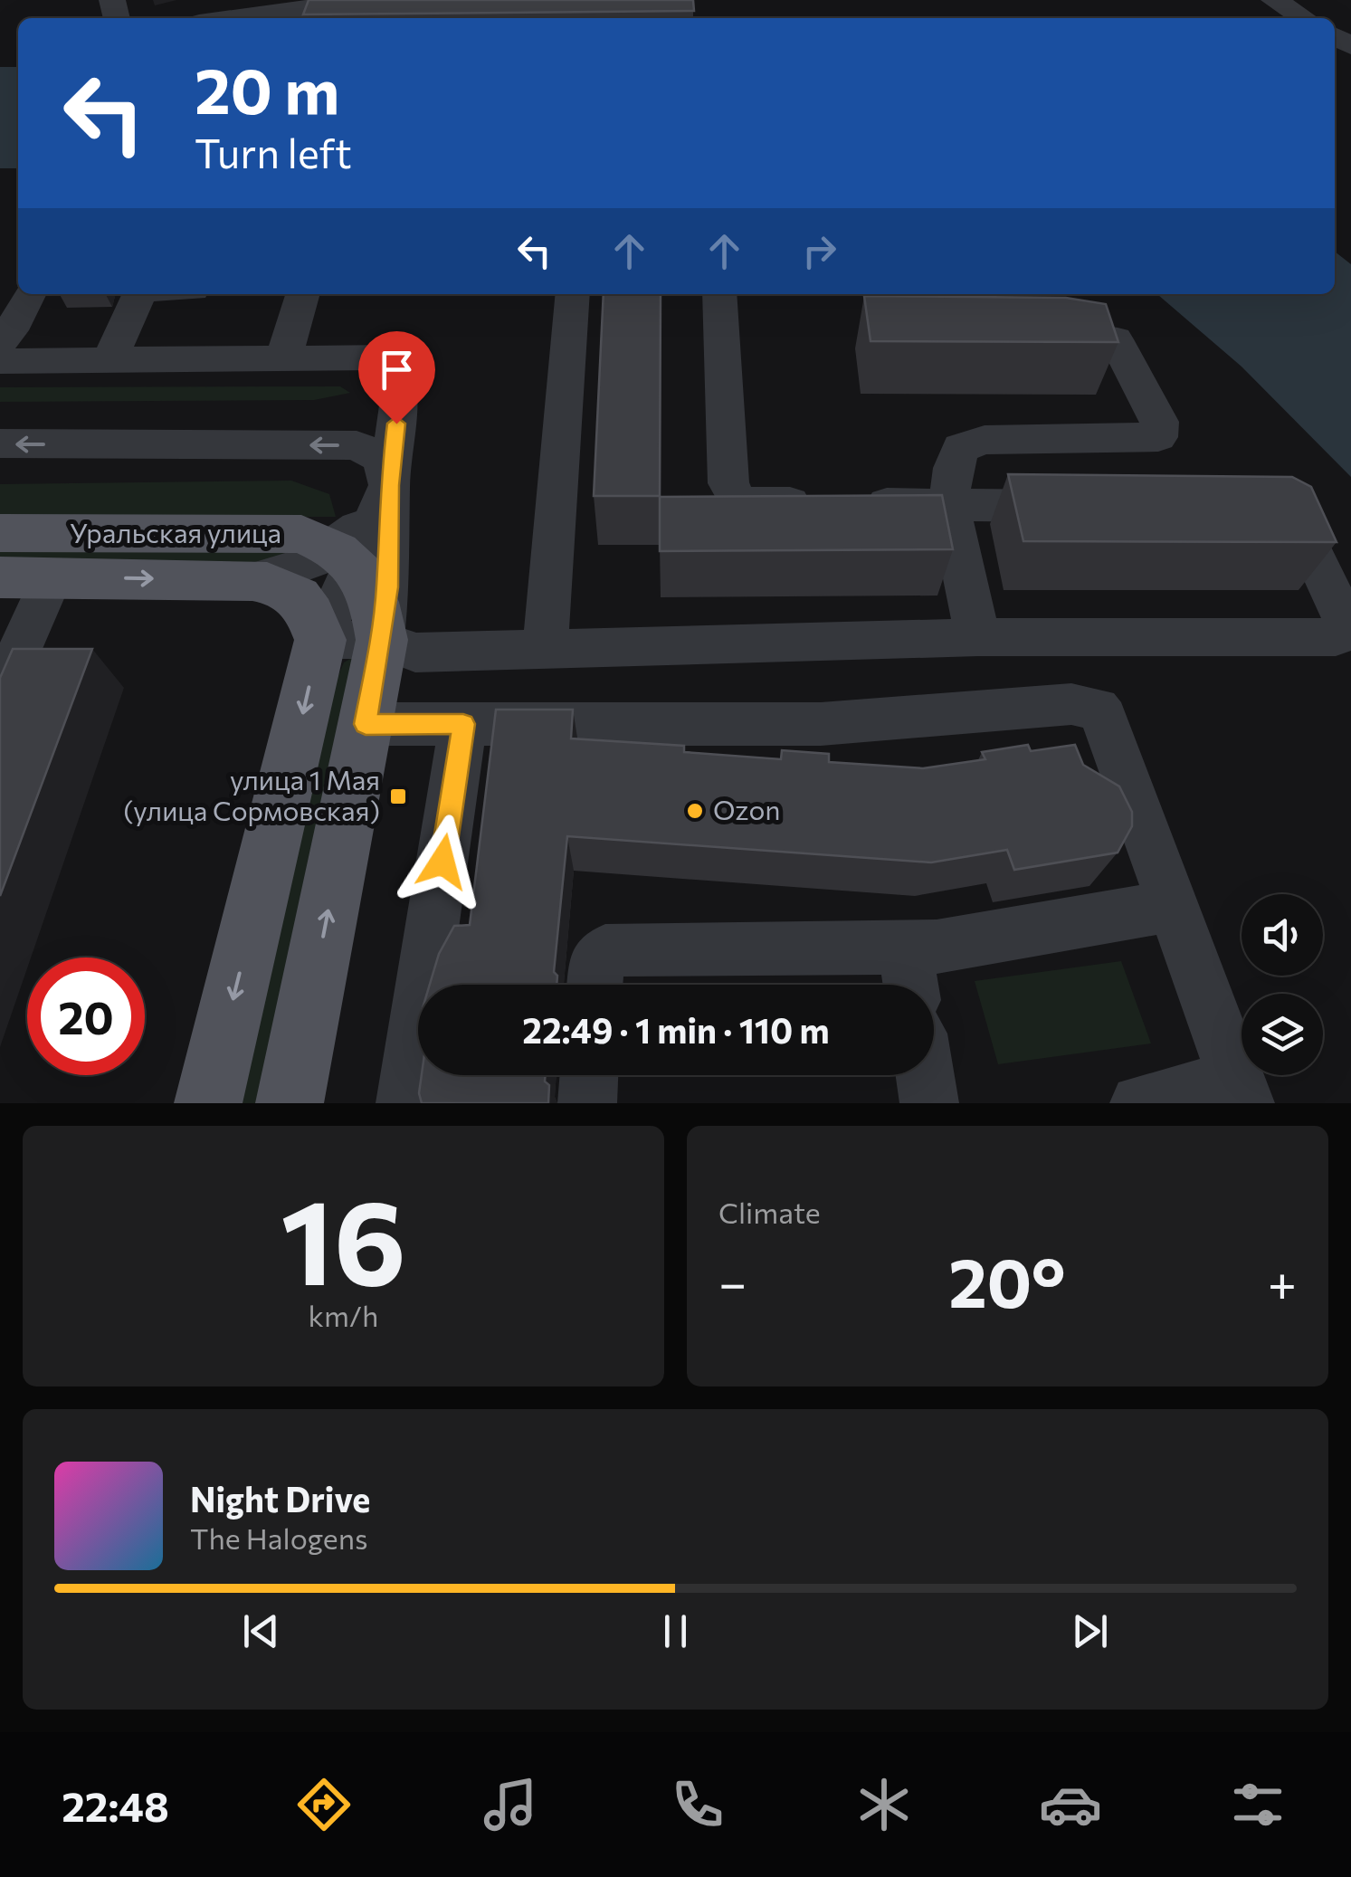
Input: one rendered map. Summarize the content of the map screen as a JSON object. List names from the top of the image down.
{
  "streets": {
    "main road": ["Уральская улица"]
  },
  "places": {
    "transit": ["улица 1 Мая (улица Сормовская)"],
    "other": ["Ozon"]
  },
  "page": {
    "turn": ["20 m", "Turn left"],
    "limit": "20",
    "trip": "22:49 · 1 min · 110 m",
    "tile": [
      ["16", "km/h"],
      "Climate"
    ],
    "heat": ["−", "20°", "+"],
    "song": ["Night Drive", "The Halogens"],
    "tabs": "22:48"
  }
}
